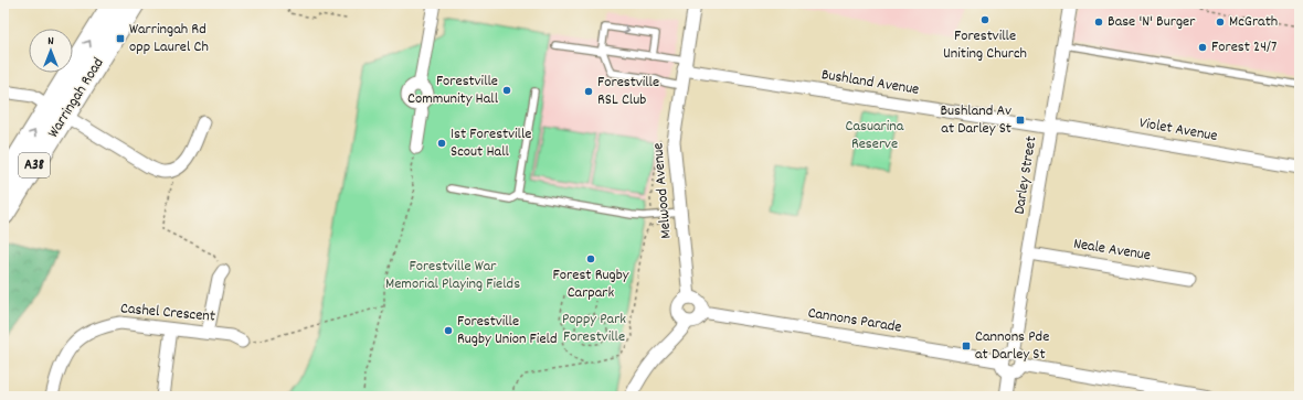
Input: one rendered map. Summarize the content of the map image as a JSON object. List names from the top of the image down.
{
  "streets": {
    "highway": ["Warringah Road", "A38"],
    "street": [
      "Bushland Avenue",
      "Violet Avenue",
      "Darley Street",
      "Melwood Avenue",
      "Neale Avenue",
      "Cashel Crescent",
      "Cannons Parade"
    ]
  },
  "crossings": [
    ["Bushland Avenue", "Violet Avenue"],
    ["Bushland Avenue", "Darley Street"],
    ["Bushland Avenue", "Melwood Avenue"],
    ["Violet Avenue", "Darley Street"],
    ["Darley Street", "Neale Avenue"],
    ["Darley Street", "Cannons Parade"],
    ["Melwood Avenue", "Cannons Parade"]
  ],
  "parks": ["Casuarina Reserve", "Forestville War Memorial Playing Fields", "Poppy Park Forestville"],
  "places": {
    "other": [
      "Forestville Uniting Church",
      "Base 'N' Burger",
      "McGrath",
      "Forest 24/7",
      "Forestville Community Hall",
      "Forestville RSL Club",
      "1st Forestville Scout Hall",
      "Forest Rugby Carpark",
      "Forestville Rugby Union Field"
    ],
    "transit": ["Warringah Rd opp Laurel Ch", "Bushland Av at Darley St", "Cannons Pde at Darley St"]
  },
  "north": "top"
}
